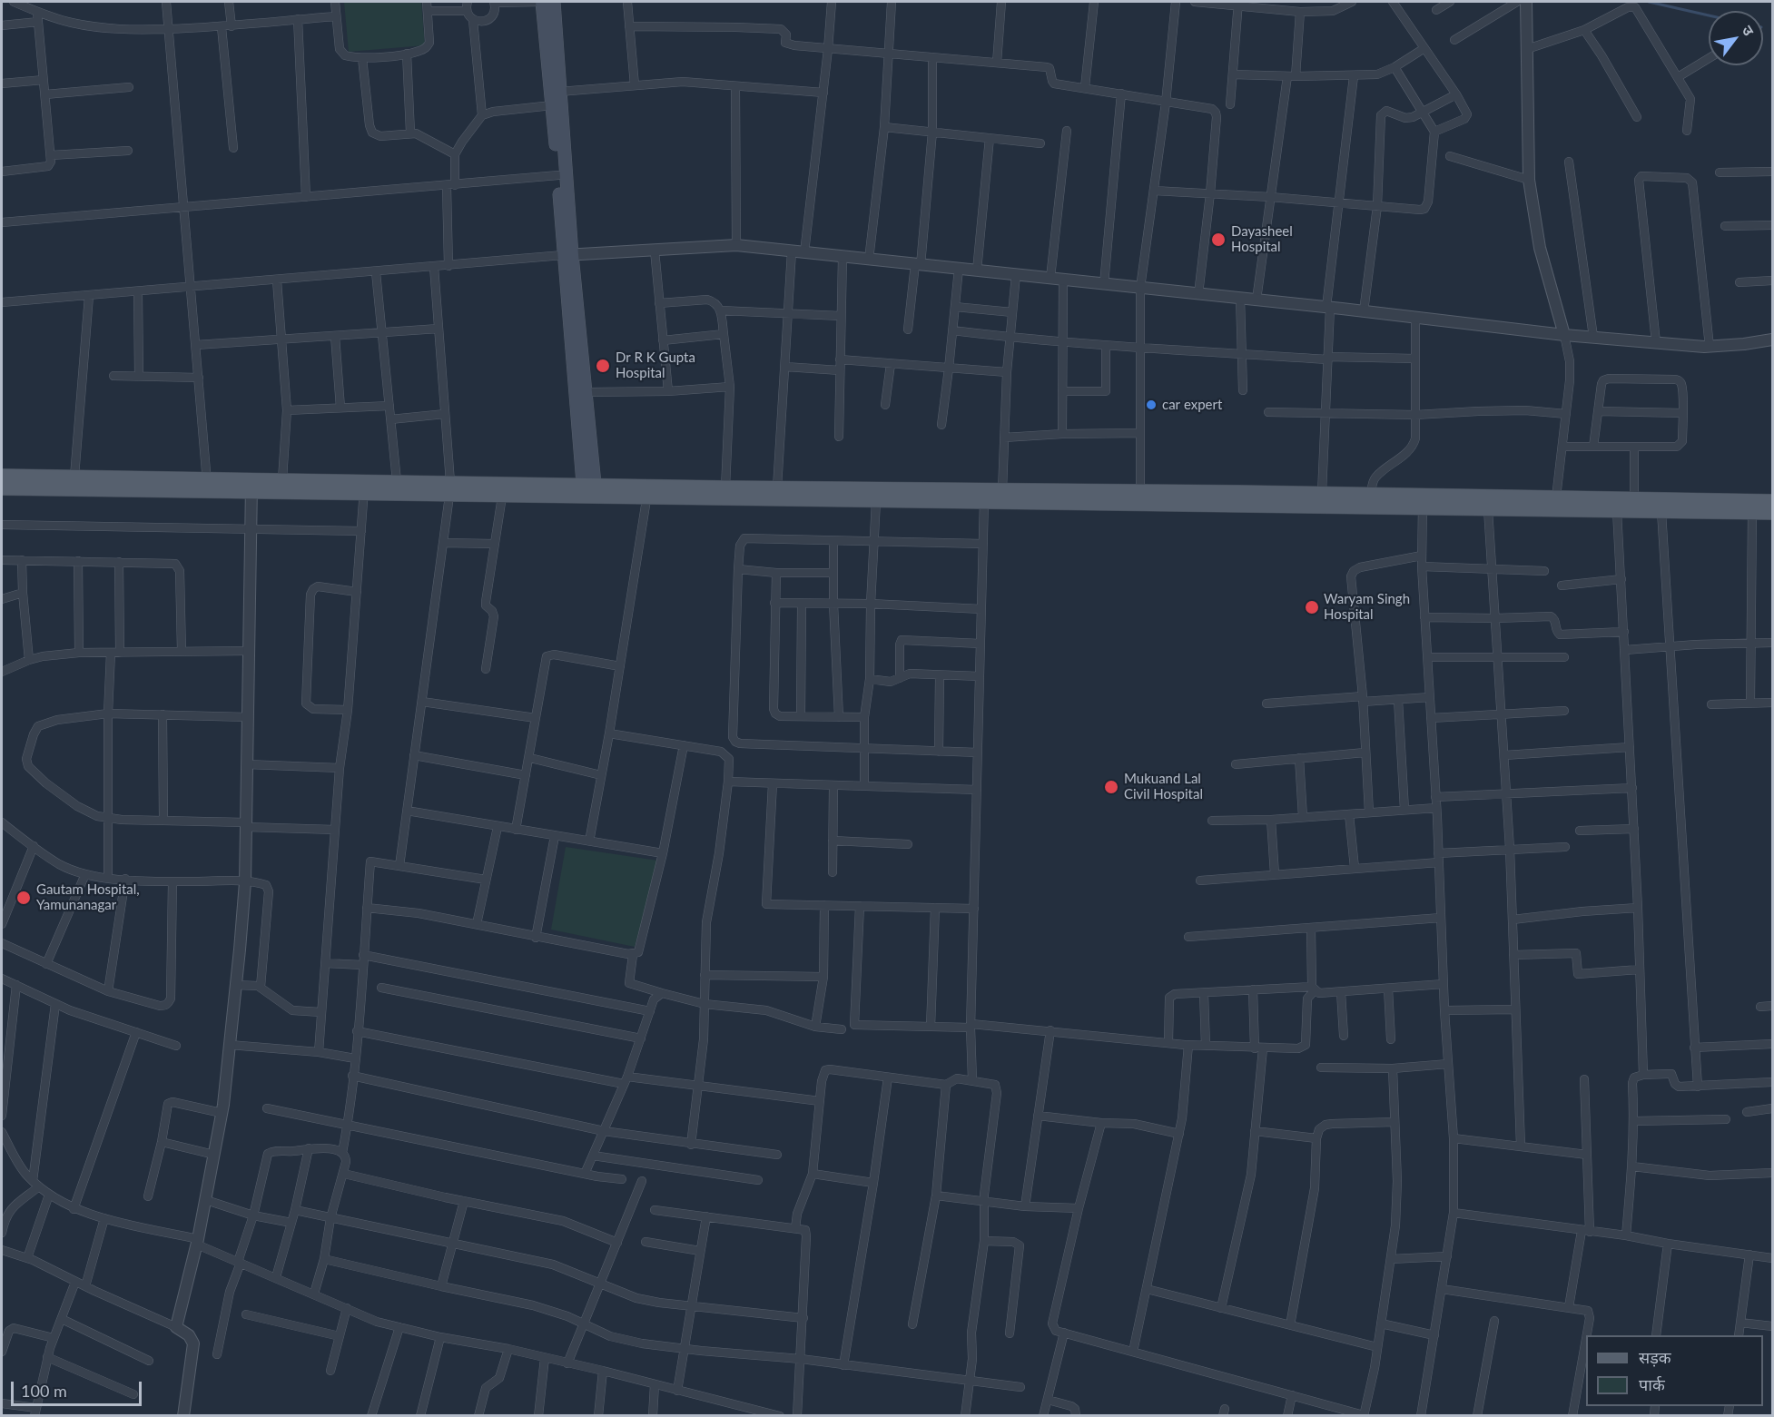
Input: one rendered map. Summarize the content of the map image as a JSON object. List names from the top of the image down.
{
  "places": [
    "Dayasheel Hospital",
    "Dr R K Gupta Hospital",
    "car expert",
    "Waryam Singh Hospital",
    "Mukuand Lal Civil Hospital",
    "Gautam Hospital, Yamunanagar"
  ],
  "legend": ["सड़क", "पार्क"],
  "scale_bar": "100 m",
  "north": "top right"
}
